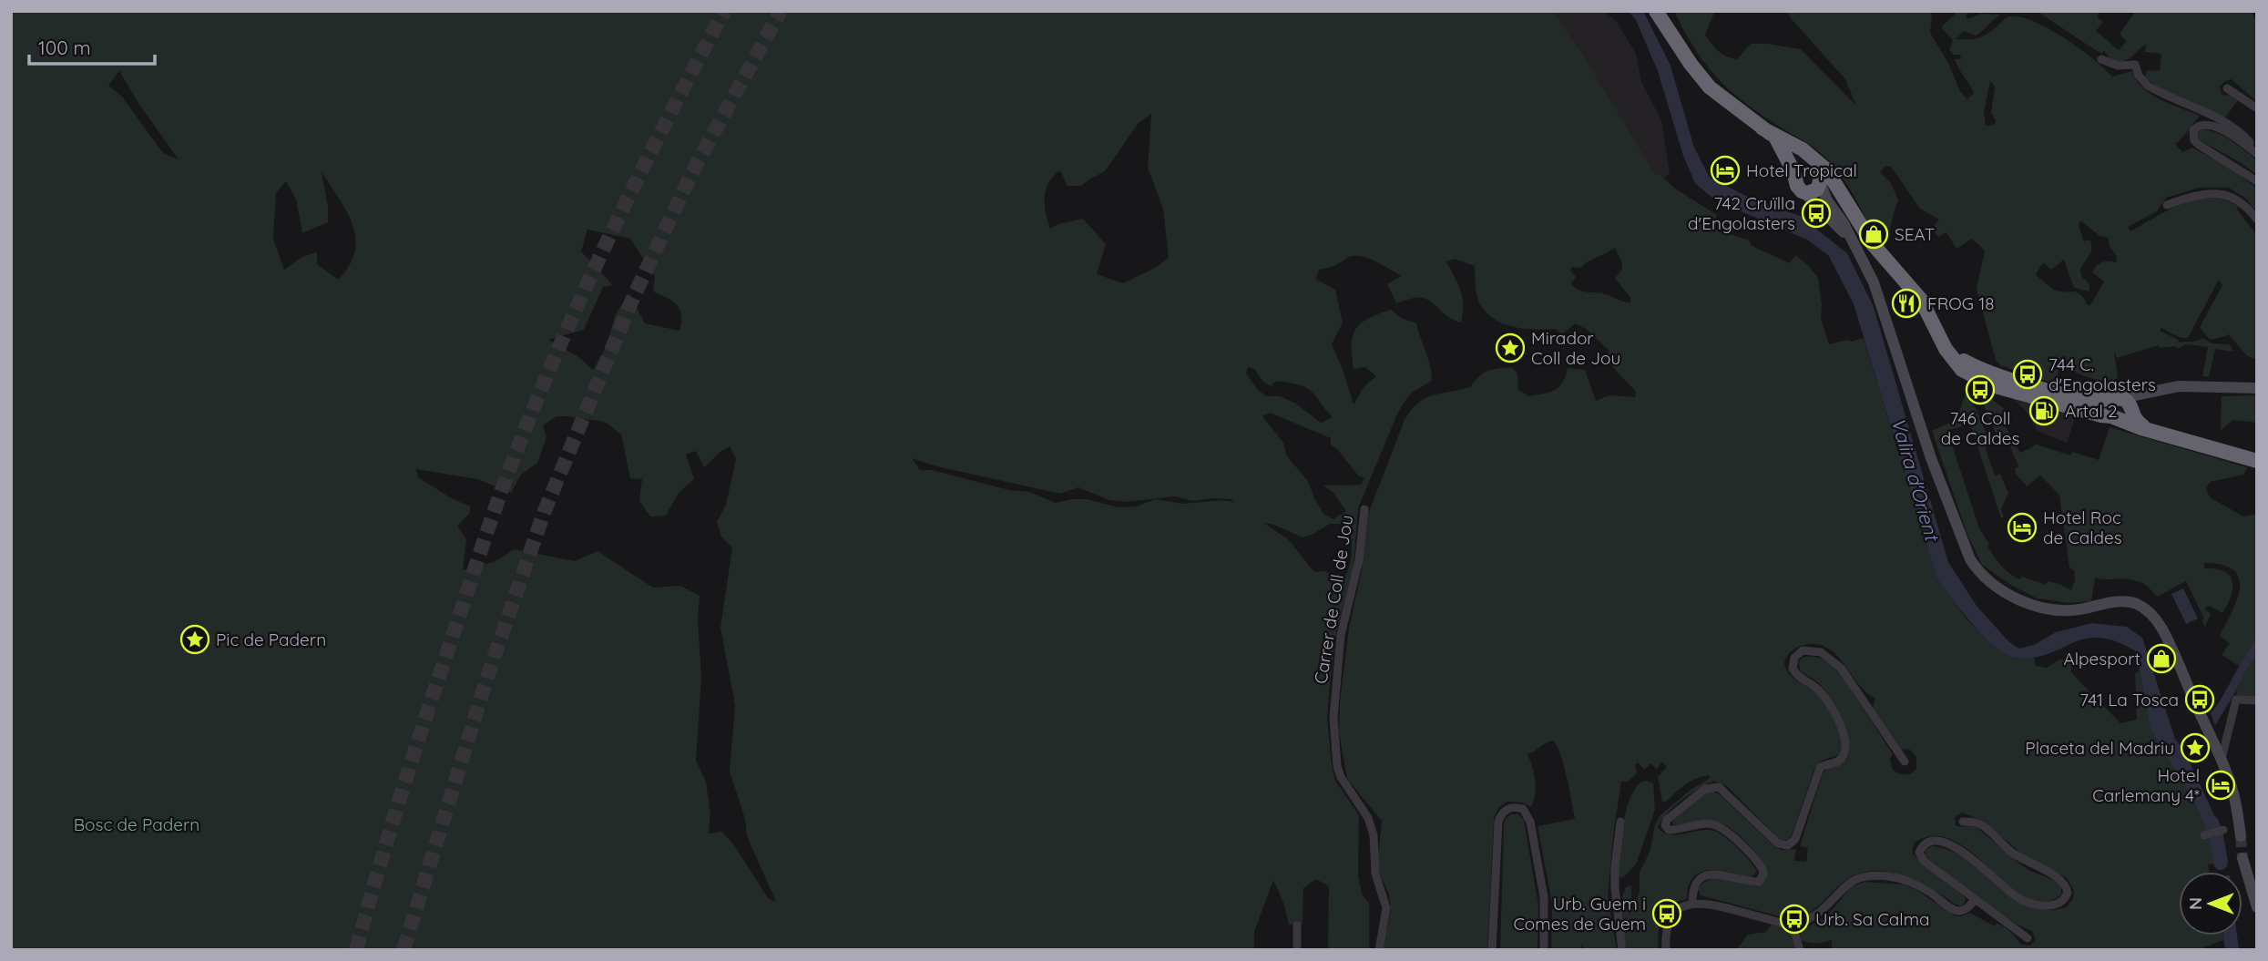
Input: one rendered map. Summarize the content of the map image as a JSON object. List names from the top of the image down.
{
  "streets": {
    "street": ["Carrer de Coll de Jou"]
  },
  "water": ["Valira d'Orient"],
  "parks": ["Bosc de Padern"],
  "places": {
    "hotel": ["Hotel Tropical", "Hotel Roc de Caldes", "Hotel Carlemany 4*"],
    "bus stop": [
      "742 Cruïlla d'Engolasters",
      "744 C. d'Engolasters",
      "746 Coll de Caldes",
      "741 La Tosca",
      "Urb. Guem i Comes de Guem",
      "Urb. Sa Calma"
    ],
    "shop": ["SEAT", "Alpesport"],
    "restaurant": ["FROG 18"],
    "place": ["Mirador Coll de Jou", "Pic de Padern", "Placeta del Madriu"],
    "fuel station": ["Artal 2"]
  },
  "scale_bar": "100 m",
  "north": "left"
}
